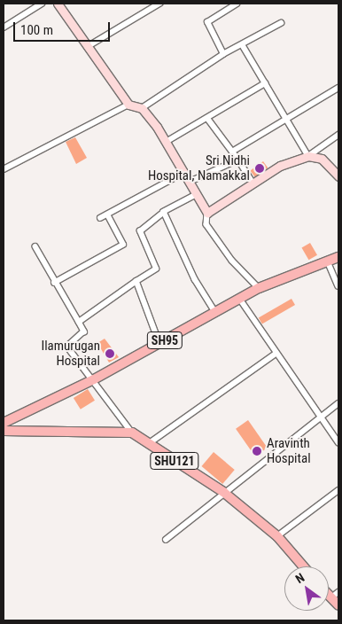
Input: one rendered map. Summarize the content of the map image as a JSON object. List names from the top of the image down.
{
  "streets": {
    "main road": ["SH95", "SHU121"]
  },
  "places": ["Sri Nidhi Hospital, Namakkal", "Ilamurugan Hospital", "Aravinth Hospital"],
  "scale_bar": "100 m",
  "north": "top left"
}
